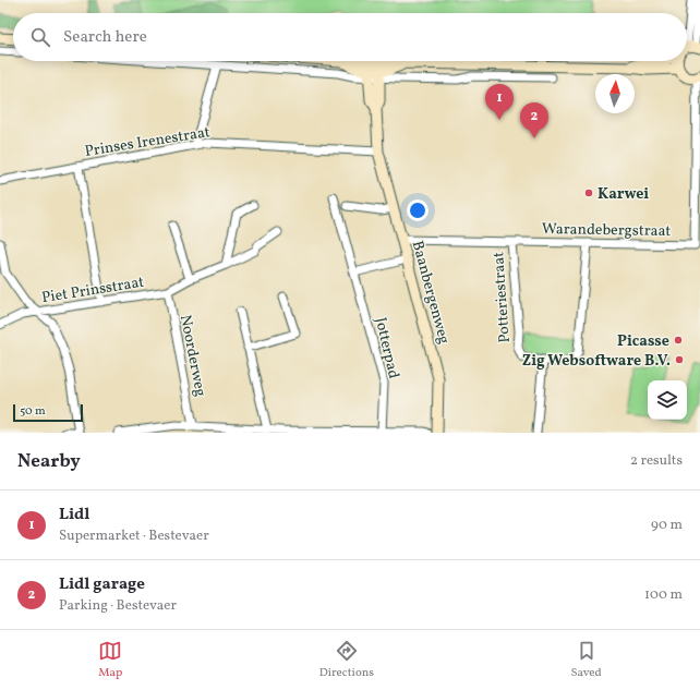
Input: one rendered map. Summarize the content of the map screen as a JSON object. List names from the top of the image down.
{
  "streets": {
    "main road": ["Baanbergenweg"],
    "street": [
      "Prinses Irenestraat",
      "Warandebergstraat",
      "Piet Prinsstraat",
      "Potteriestraat",
      "Jotterpad",
      "Noorderweg"
    ]
  },
  "crossings": [
    ["Prinses Irenestraat", "Baanbergenweg"],
    ["Warandebergstraat", "Baanbergenweg"],
    ["Warandebergstraat", "Potteriestraat"],
    ["Piet Prinsstraat", "Noorderweg"]
  ],
  "places": ["Karwei", "Picasse", "Zig Websoftware B.V."],
  "scale_bar": "50 m",
  "north": "top",
  "page": {
    "search": "Search here",
    "pins": ["1", "2"],
    "scale": "50 m",
    "heading": ["Nearby", "2 results"],
    "list": [
      {
        "mark": "1",
        "name": "Lidl",
        "note": "Supermarket · Bestevaer",
        "value": "90 m"
      },
      {
        "mark": "2",
        "name": "Lidl garage",
        "note": "Parking · Bestevaer",
        "value": "100 m"
      }
    ],
    "nav": ["Map", "Directions", "Saved"]
  }
}
